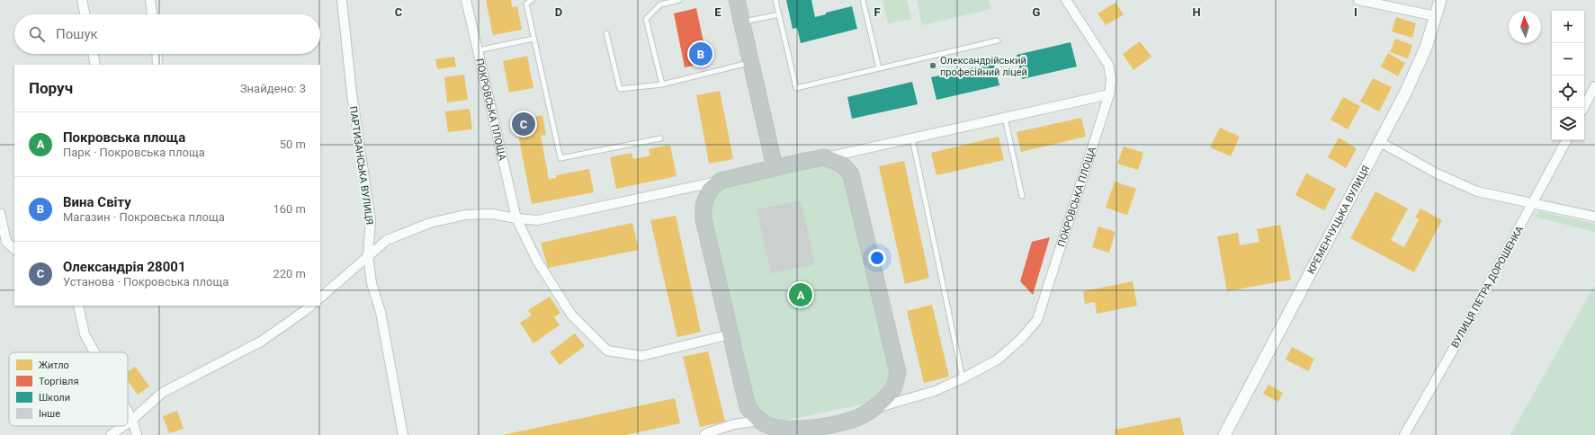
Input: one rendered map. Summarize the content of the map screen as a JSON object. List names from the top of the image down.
{
  "streets": {
    "highway": ["ПОКРОВСЬКА ПЛОЩА"],
    "street": ["ПАРТИЗАНСЬКА ВУЛИЦЯ", "КРЕМЕНЧУЦЬКА ВУЛИЦЯ", "ВУЛИЦЯ ПЕТРА ДОРОШЕНКА"]
  },
  "places": ["Олександрійський професійний ліцей"],
  "legend": [
    "Житло",
    "Торгівля",
    "Школи",
    "Інше"
  ],
  "north": "top",
  "page": {
    "map_buttons": ["+", "−"],
    "search": "Пошук",
    "pins": ["B", "C", "A"],
    "heading": ["Поруч", "Знайдено: 3"],
    "list": [
      {
        "mark": "A",
        "name": "Покровська площа",
        "note": "Парк · Покровська площа",
        "value": "50 m"
      },
      {
        "mark": "B",
        "name": "Вина Світу",
        "note": "Магазин · Покровська площа",
        "value": "160 m"
      },
      {
        "mark": "C",
        "name": "Олександрія 28001",
        "note": "Установа · Покровська площа",
        "value": "220 m"
      }
    ]
  },
  "grid": {
    "columns": [
      "C",
      "D",
      "E",
      "F",
      "G",
      "H",
      "I"
    ]
  }
}
